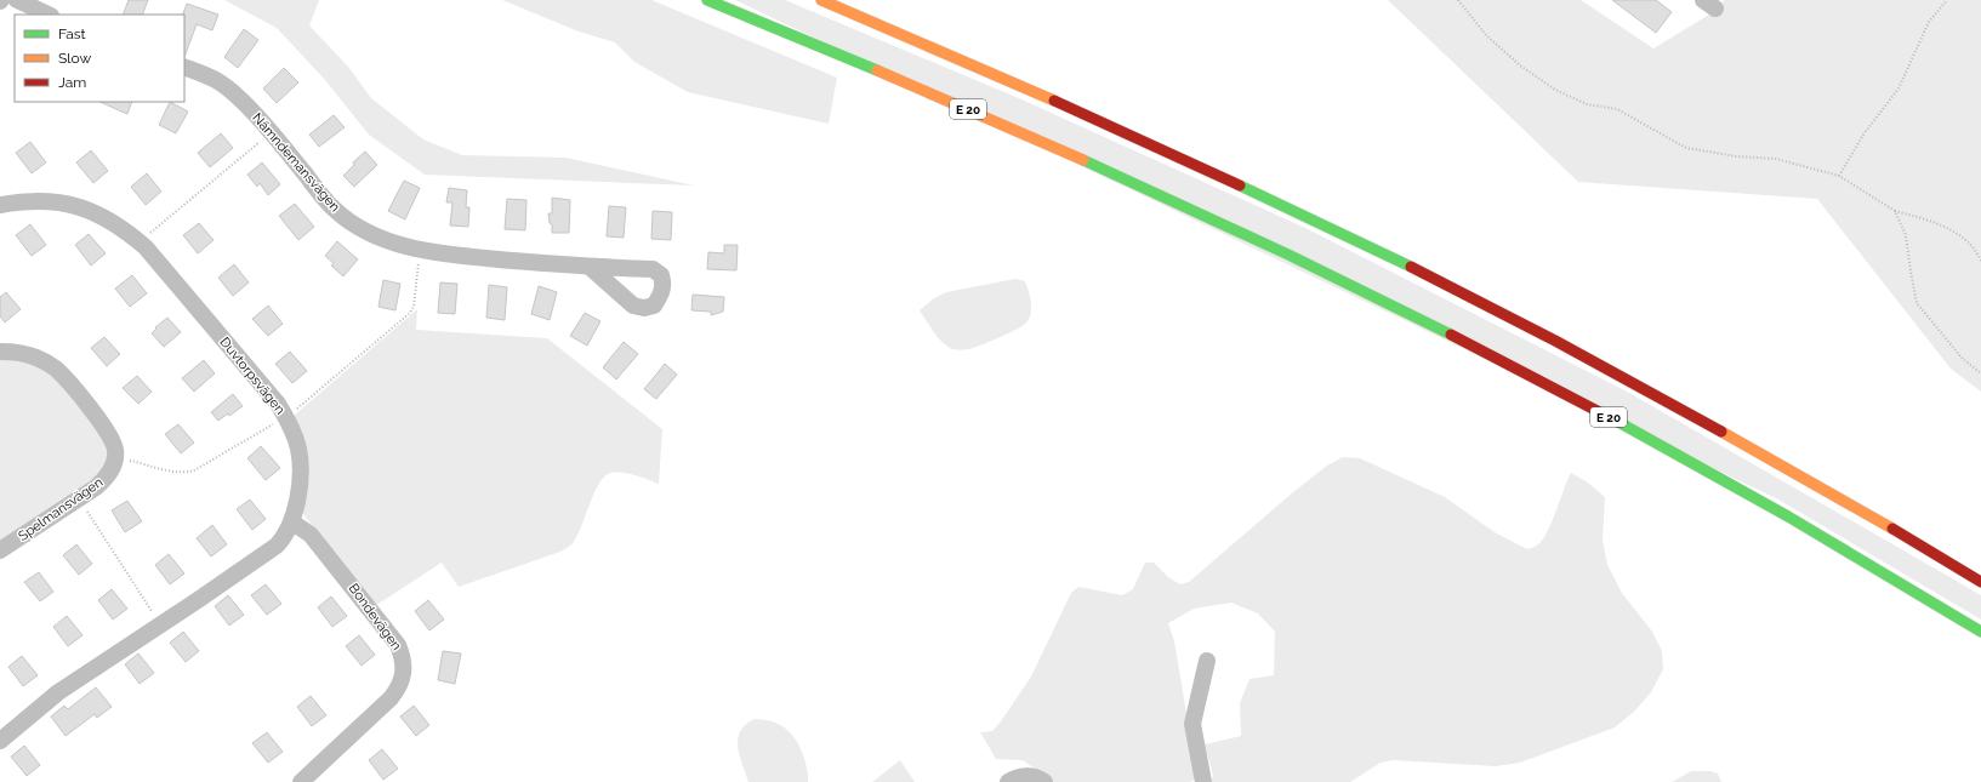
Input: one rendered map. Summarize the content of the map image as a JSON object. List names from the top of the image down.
{
  "streets": {
    "highway": ["E 20"],
    "street": [
      "Nämndemansvägen",
      "Duvtorpsvägen",
      "Spelmansvägen",
      "Bondevägen"
    ]
  },
  "crossings": [
    ["Duvtorpsvägen", "Bondevägen"]
  ],
  "legend": ["Fast", "Slow", "Jam"]
}
